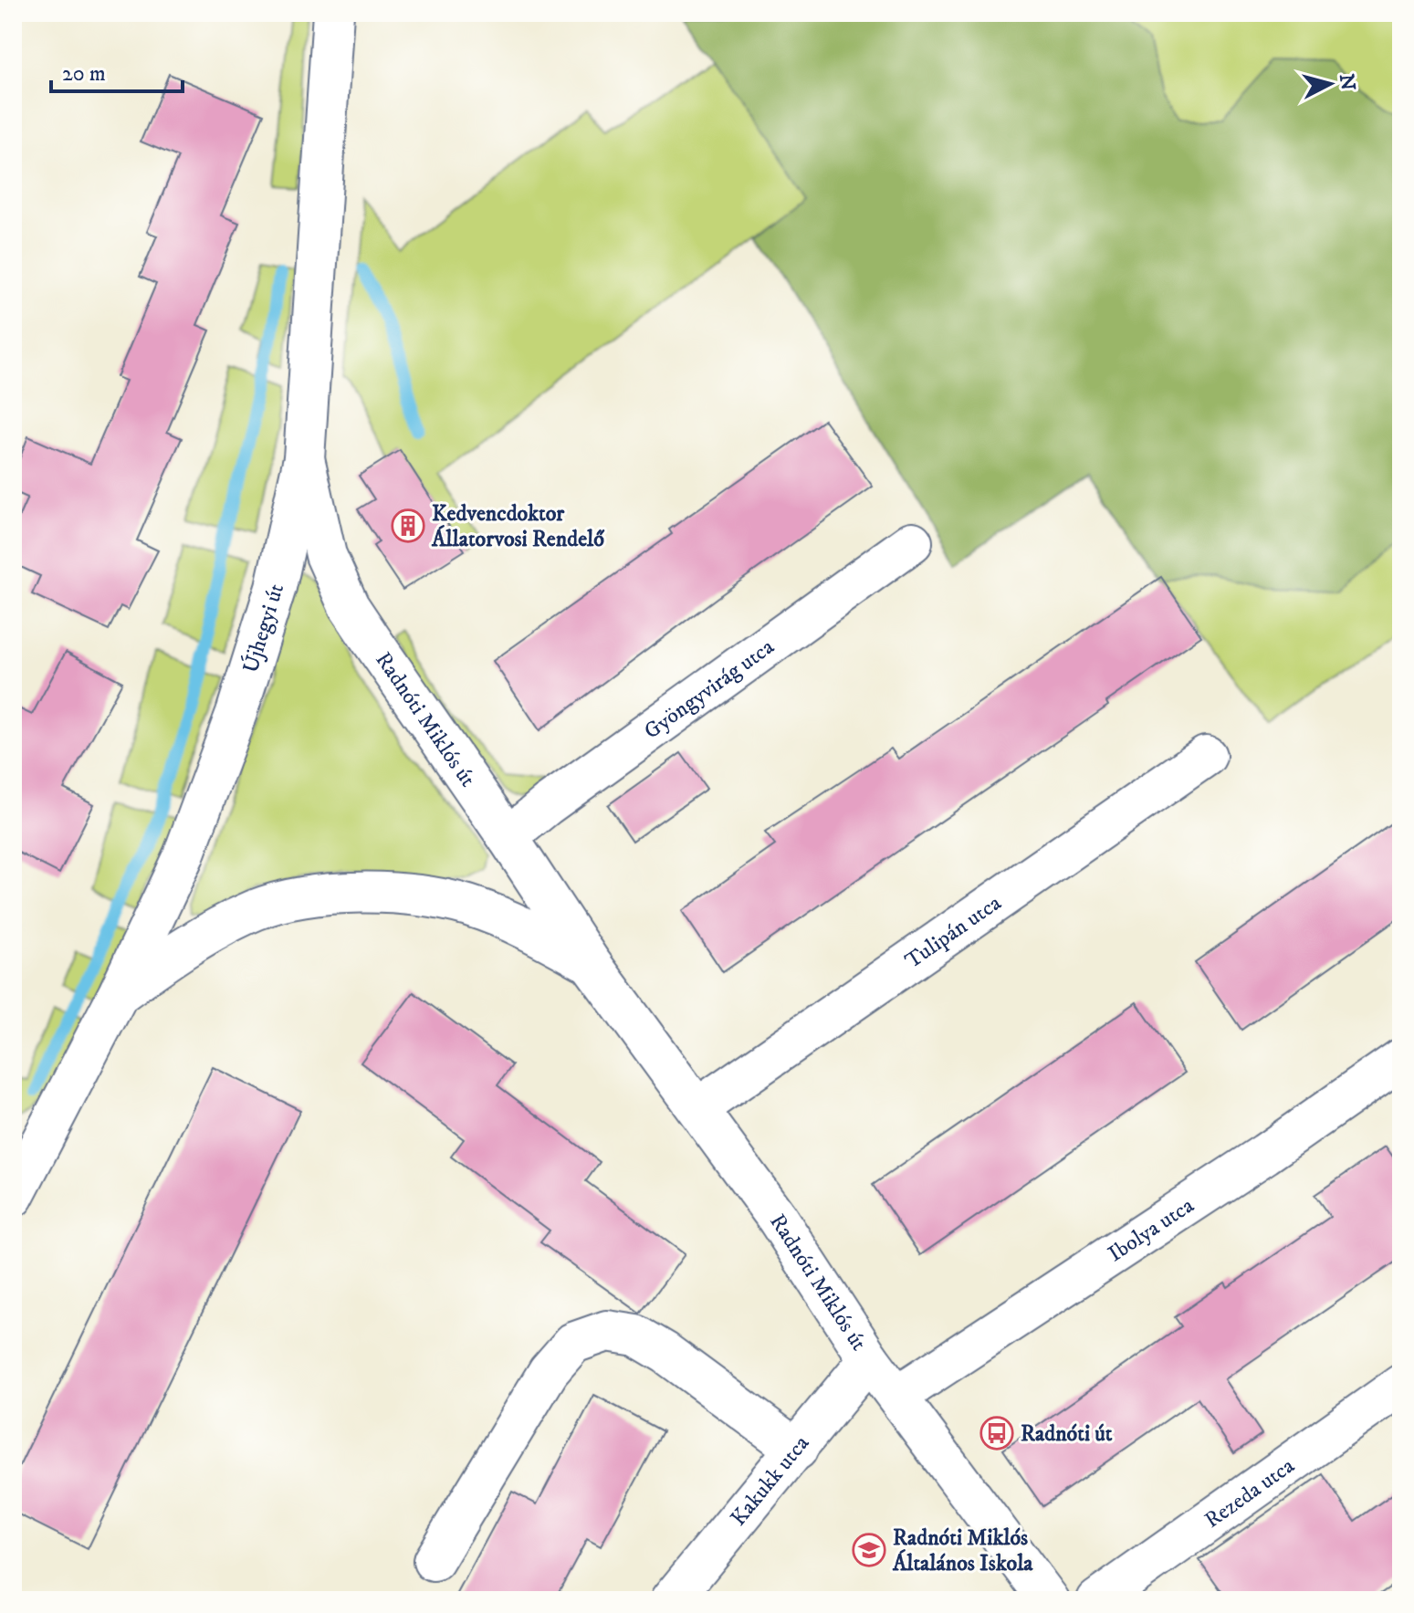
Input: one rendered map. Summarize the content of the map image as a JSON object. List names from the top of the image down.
{
  "streets": {
    "street": [
      "Újhegyi út",
      "Gyöngyvirág utca",
      "Radnóti Miklós út",
      "Tulipán utca",
      "Ibolya utca",
      "Kakukk utca",
      "Rezeda utca"
    ]
  },
  "crossings": [
    ["Újhegyi út", "Radnóti Miklós út"],
    ["Gyöngyvirág utca", "Radnóti Miklós út"],
    ["Radnóti Miklós út", "Tulipán utca"],
    ["Radnóti Miklós út", "Ibolya utca"],
    ["Radnóti Miklós út", "Kakukk utca"]
  ],
  "places": {
    "building": ["Kedvencdoktor Állatorvosi Rendelő"],
    "bus stop": ["Radnóti út"],
    "school or university": ["Radnóti Miklós Általános Iskola"]
  },
  "scale_bar": "20 m",
  "north": "right"
}
